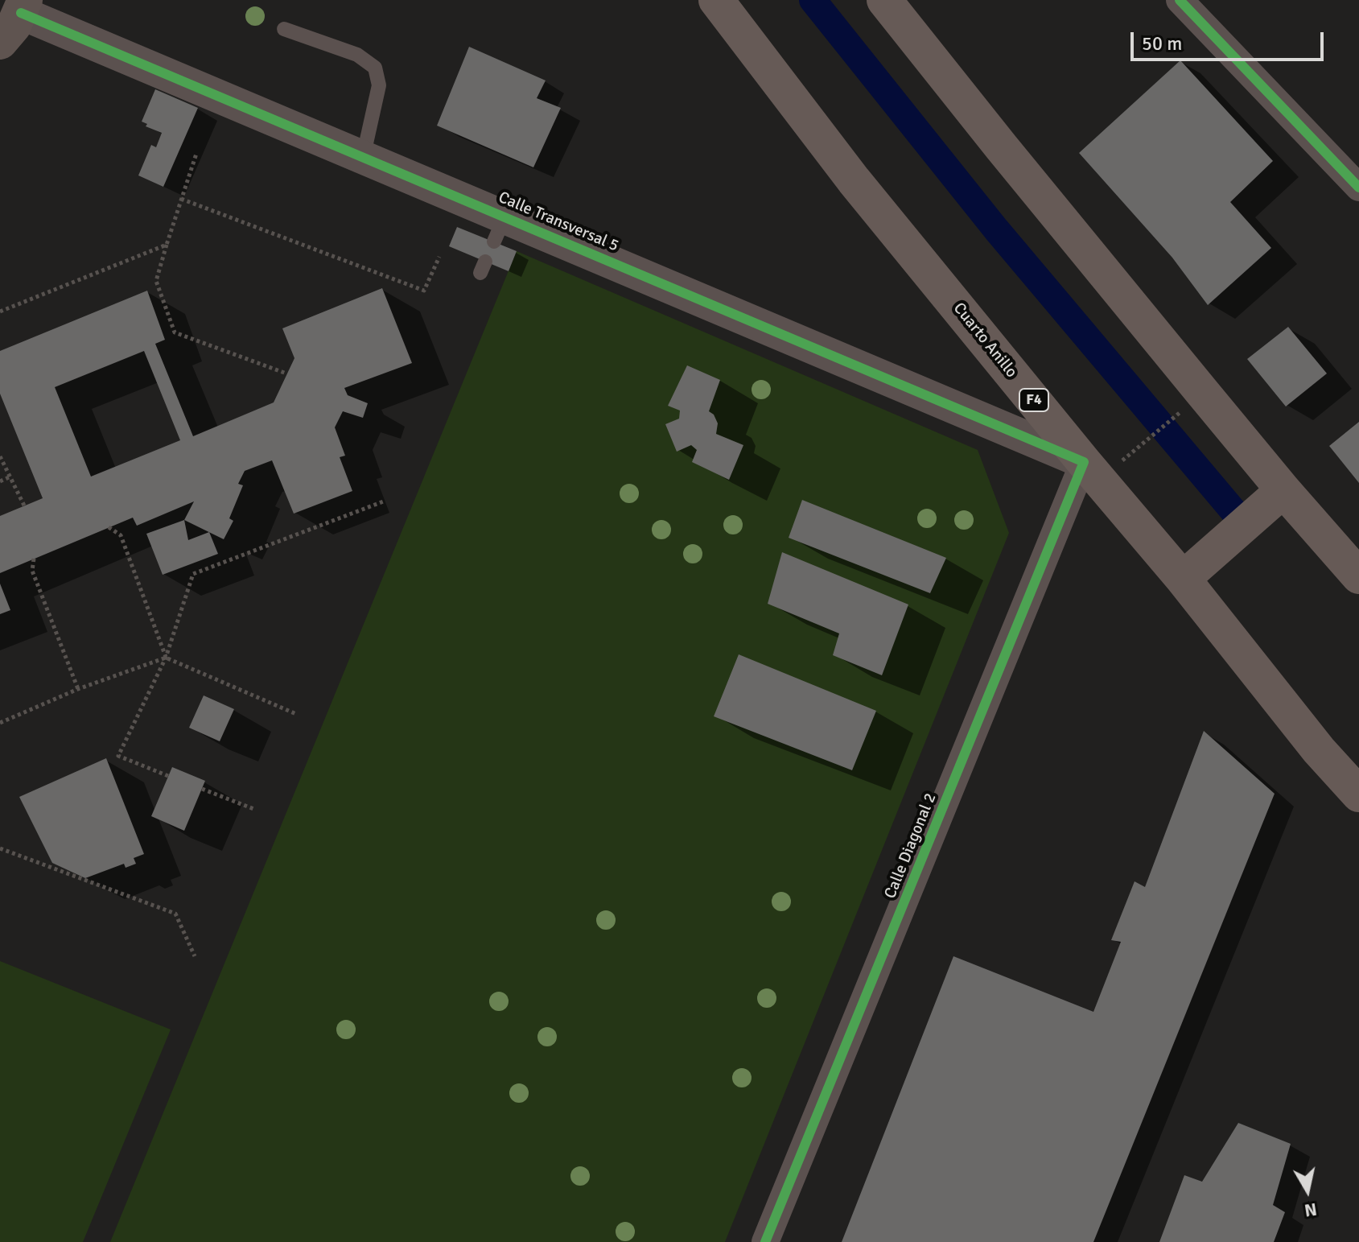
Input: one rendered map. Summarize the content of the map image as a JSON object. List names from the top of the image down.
{
  "streets": {
    "highway": ["Cuarto Anillo", "F4"],
    "street": ["Calle Transversal 5", "Calle Diagonal 2"]
  },
  "crossings": [
    ["Calle Transversal 5", "Cuarto Anillo"],
    ["Calle Transversal 5", "Calle Diagonal 2"],
    ["Cuarto Anillo", "Calle Diagonal 2"]
  ],
  "scale_bar": "50 m",
  "north": "bottom"
}
